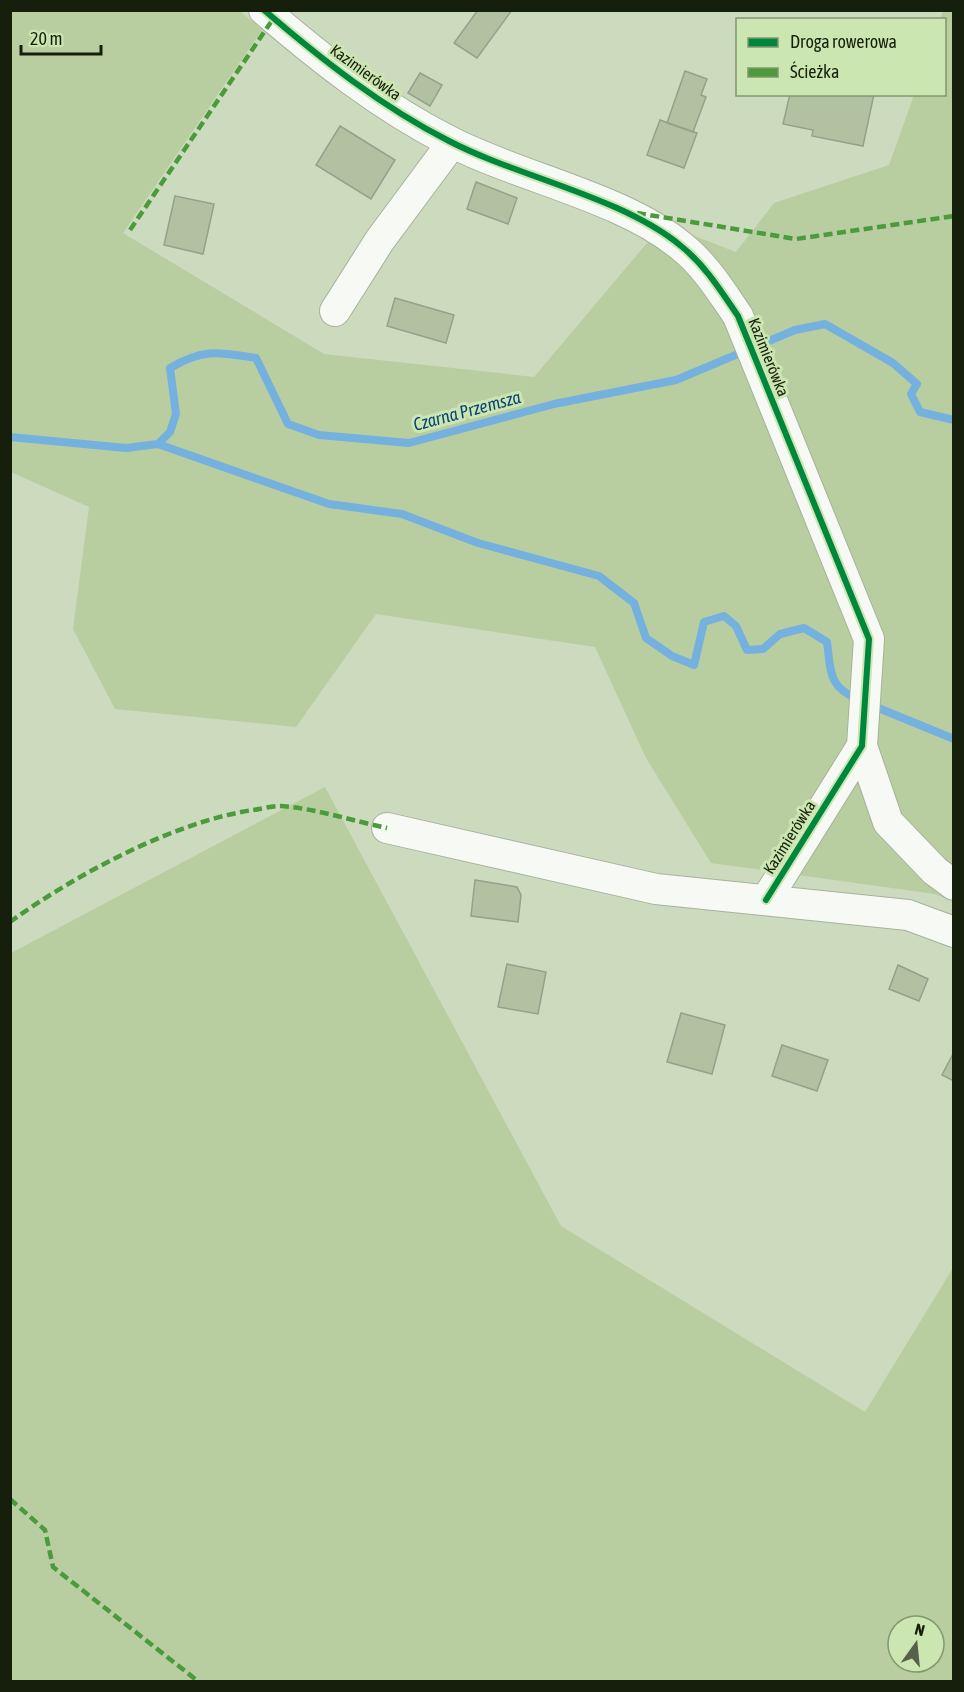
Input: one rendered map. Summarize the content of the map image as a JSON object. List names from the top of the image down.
{
  "streets": {
    "street": ["Kazimierówka"]
  },
  "water": ["Czarna Przemsza"],
  "legend": ["Droga rowerowa", "Ścieżka"],
  "scale_bar": "20 m",
  "north": "top"
}
